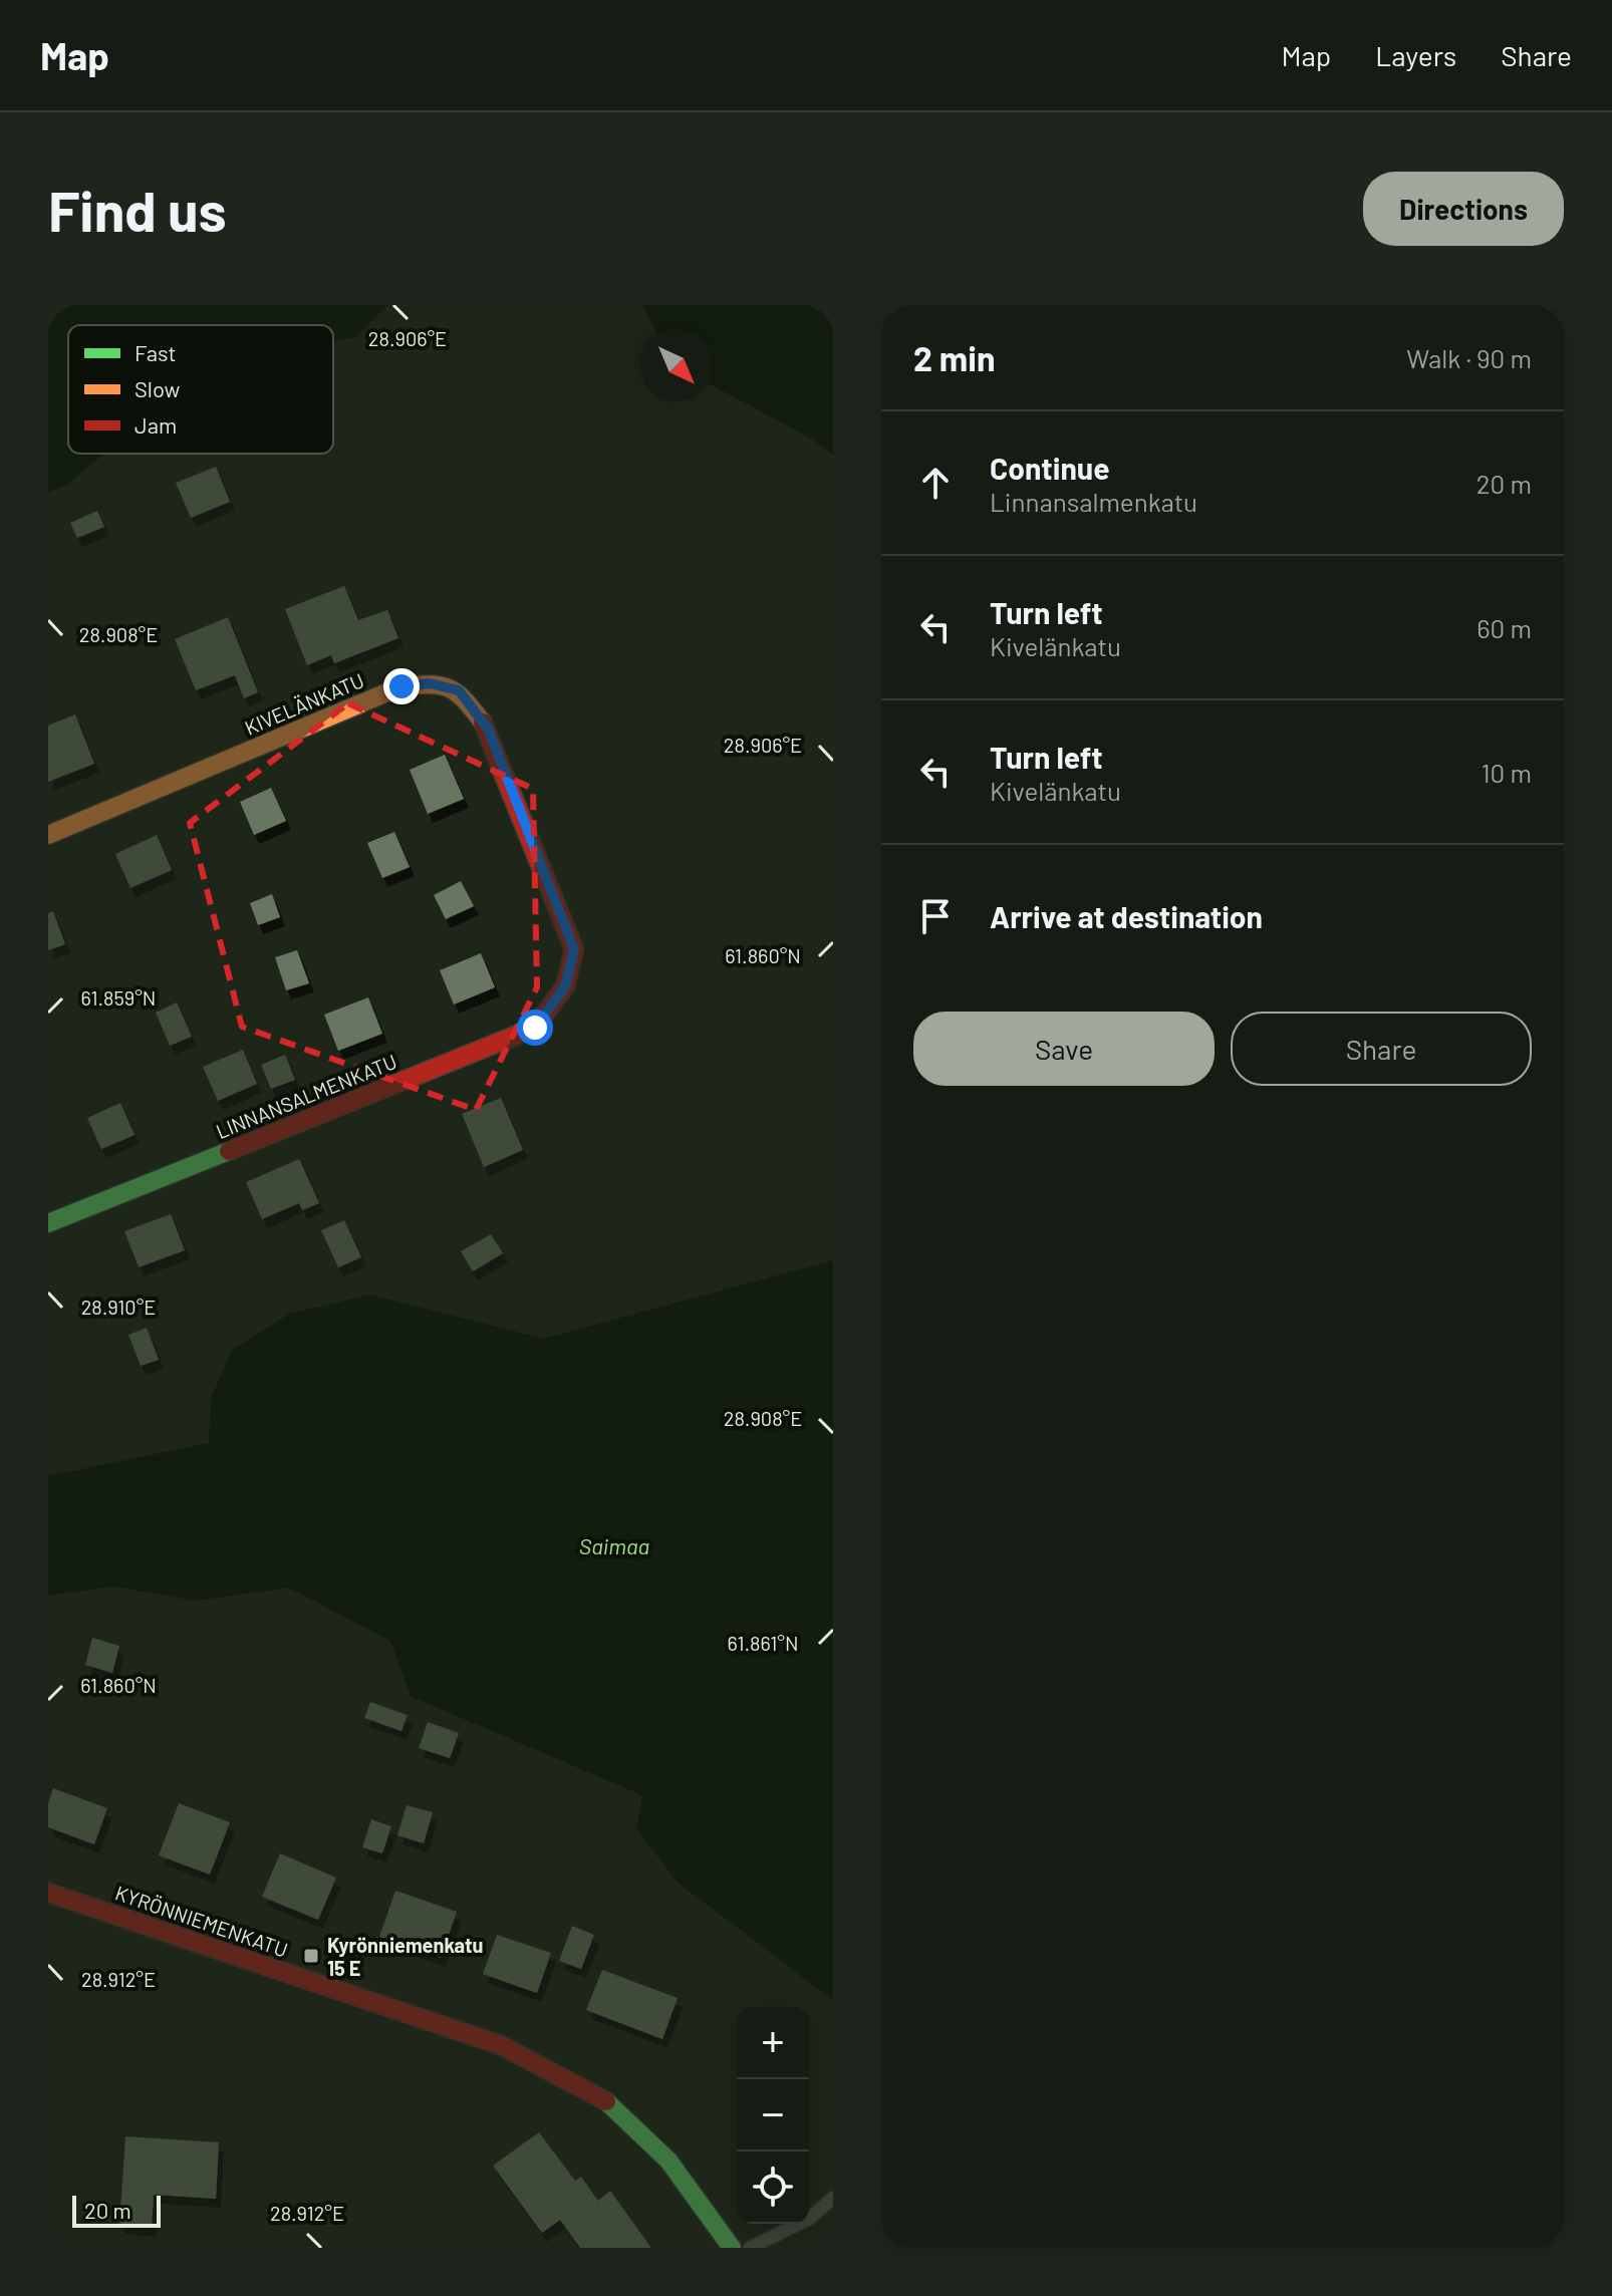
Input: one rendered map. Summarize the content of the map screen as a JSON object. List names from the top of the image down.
{
  "streets": {
    "street": ["KIVELÄNKATU", "LINNANSALMENKATU", "KYRÖNNIEMENKATU"]
  },
  "crossings": [
    ["KIVELÄNKATU", "LINNANSALMENKATU"]
  ],
  "water": ["Saimaa"],
  "places": {
    "transit": ["Kyrönniemenkatu 15 E"]
  },
  "legend": ["Fast", "Slow", "Jam"],
  "scale_bar": "20 m",
  "north": "bottom right",
  "page": {
    "header": "Map",
    "nav": ["Map", "Layers", "Share"],
    "buttons": [
      "Directions",
      ["Save", "Share"]
    ],
    "title": "Find us",
    "heading": ["2 min", "Walk · 90 m"],
    "list": [
      ["Continue", "Linnansalmenkatu", "20 m"],
      ["Turn left", "Kivelänkatu", "60 m"],
      ["Turn left", "Kivelänkatu", "10 m"],
      "Arrive at destination"
    ],
    "map_buttons": ["+", "−"],
    "scale": "20 m"
  },
  "coordinates": [
    "28.906°E",
    "28.908°E",
    "61.860°N",
    "61.859°N",
    "28.910°E",
    "61.861°N",
    "28.912°E"
  ]
}
